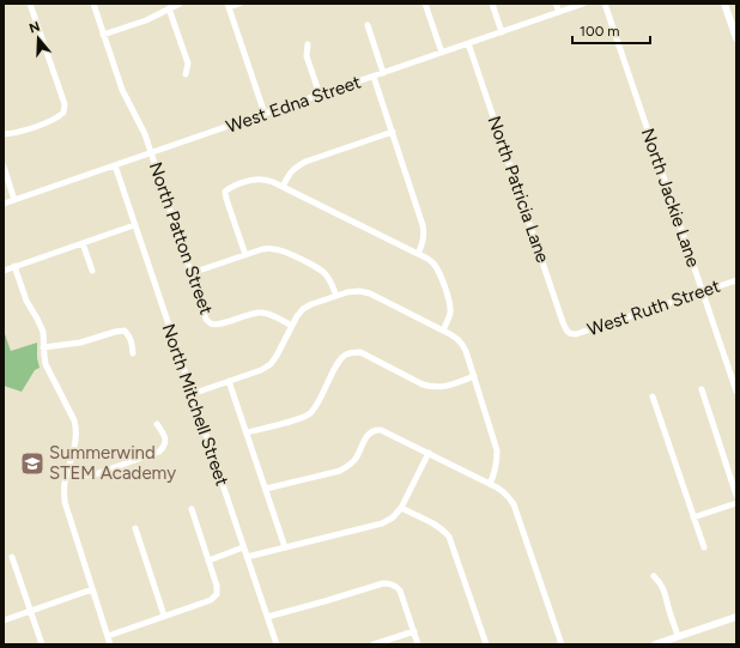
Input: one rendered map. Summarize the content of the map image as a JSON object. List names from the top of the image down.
{
  "streets": {
    "street": [
      "West Edna Street",
      "North Patricia Lane",
      "North Jackie Lane",
      "North Patton Street",
      "West Ruth Street",
      "North Mitchell Street"
    ]
  },
  "crossings": [
    ["West Edna Street", "North Patricia Lane"],
    ["West Edna Street", "North Patton Street"],
    ["West Edna Street", "North Mitchell Street"],
    ["North Patricia Lane", "West Ruth Street"],
    ["North Jackie Lane", "West Ruth Street"]
  ],
  "places": {
    "school or university": ["Summerwind STEM Academy"]
  },
  "scale_bar": "100 m",
  "north": "top"
}
